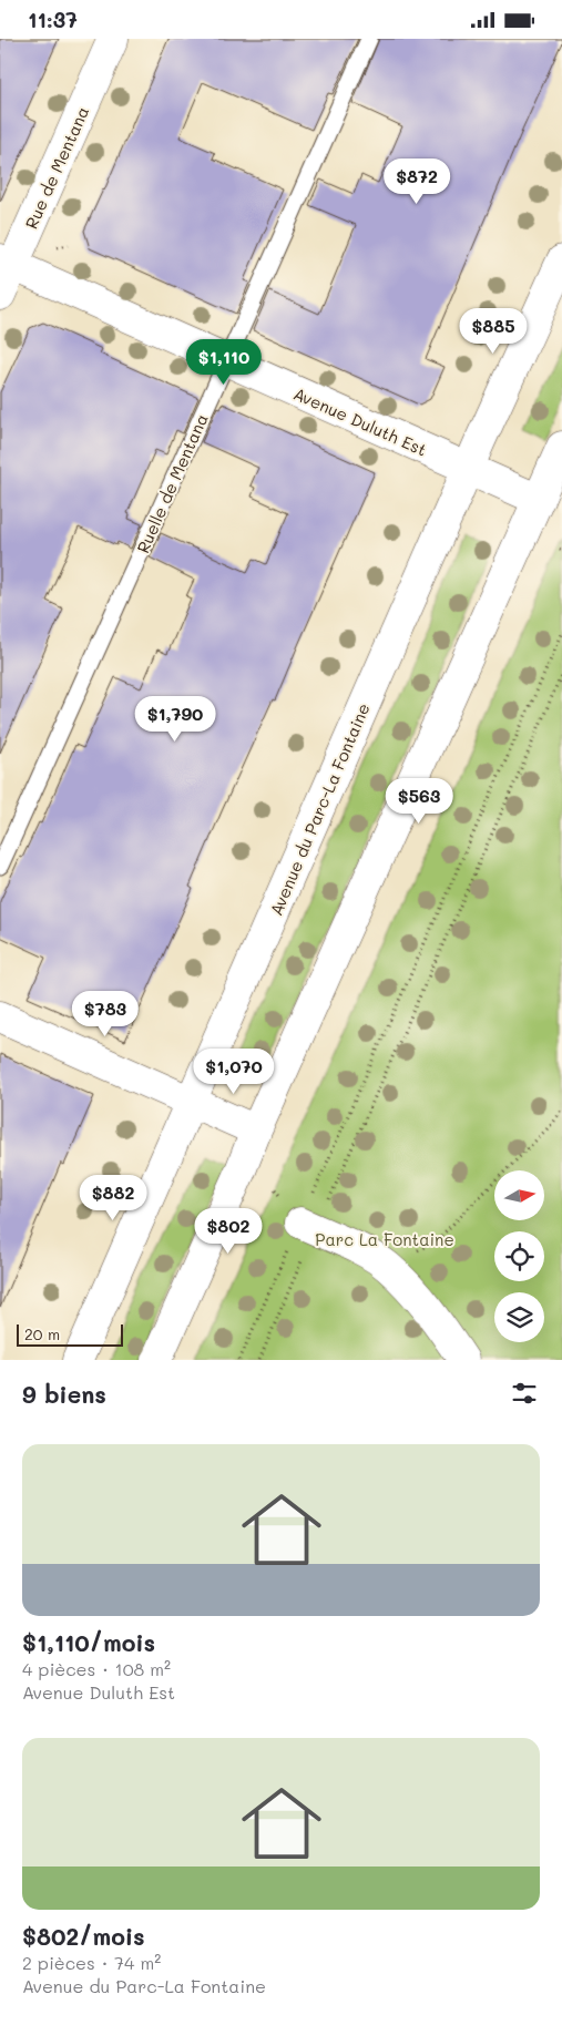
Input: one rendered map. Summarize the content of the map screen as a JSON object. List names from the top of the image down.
{
  "streets": {
    "street": ["Rue de Mentana", "Avenue Duluth Est", "Avenue du Parc-La Fontaine"],
    "lane": ["Ruelle de Mentana"]
  },
  "crossings": [
    ["Rue de Mentana", "Avenue Duluth Est"],
    ["Avenue Duluth Est", "Ruelle de Mentana"],
    ["Avenue Duluth Est", "Avenue du Parc-La Fontaine"]
  ],
  "parks": ["Parc La Fontaine"],
  "scale_bar": "20 m",
  "north": "right",
  "page": {
    "status": "11:37",
    "price": [
      "$872",
      "$885",
      "$1,110",
      "$1,790",
      "$563",
      "$783",
      "$1,070",
      "$882",
      "$802"
    ],
    "scale": "20 m",
    "heading": "9 biens",
    "list": [
      {
        "name": "$1,110/mois",
        "note": "4 pièces · 108 m² · Avenue Duluth Est"
      },
      {
        "name": "$802/mois",
        "note": "2 pièces · 74 m² · Avenue du Parc-La Fontaine"
      }
    ]
  }
}
